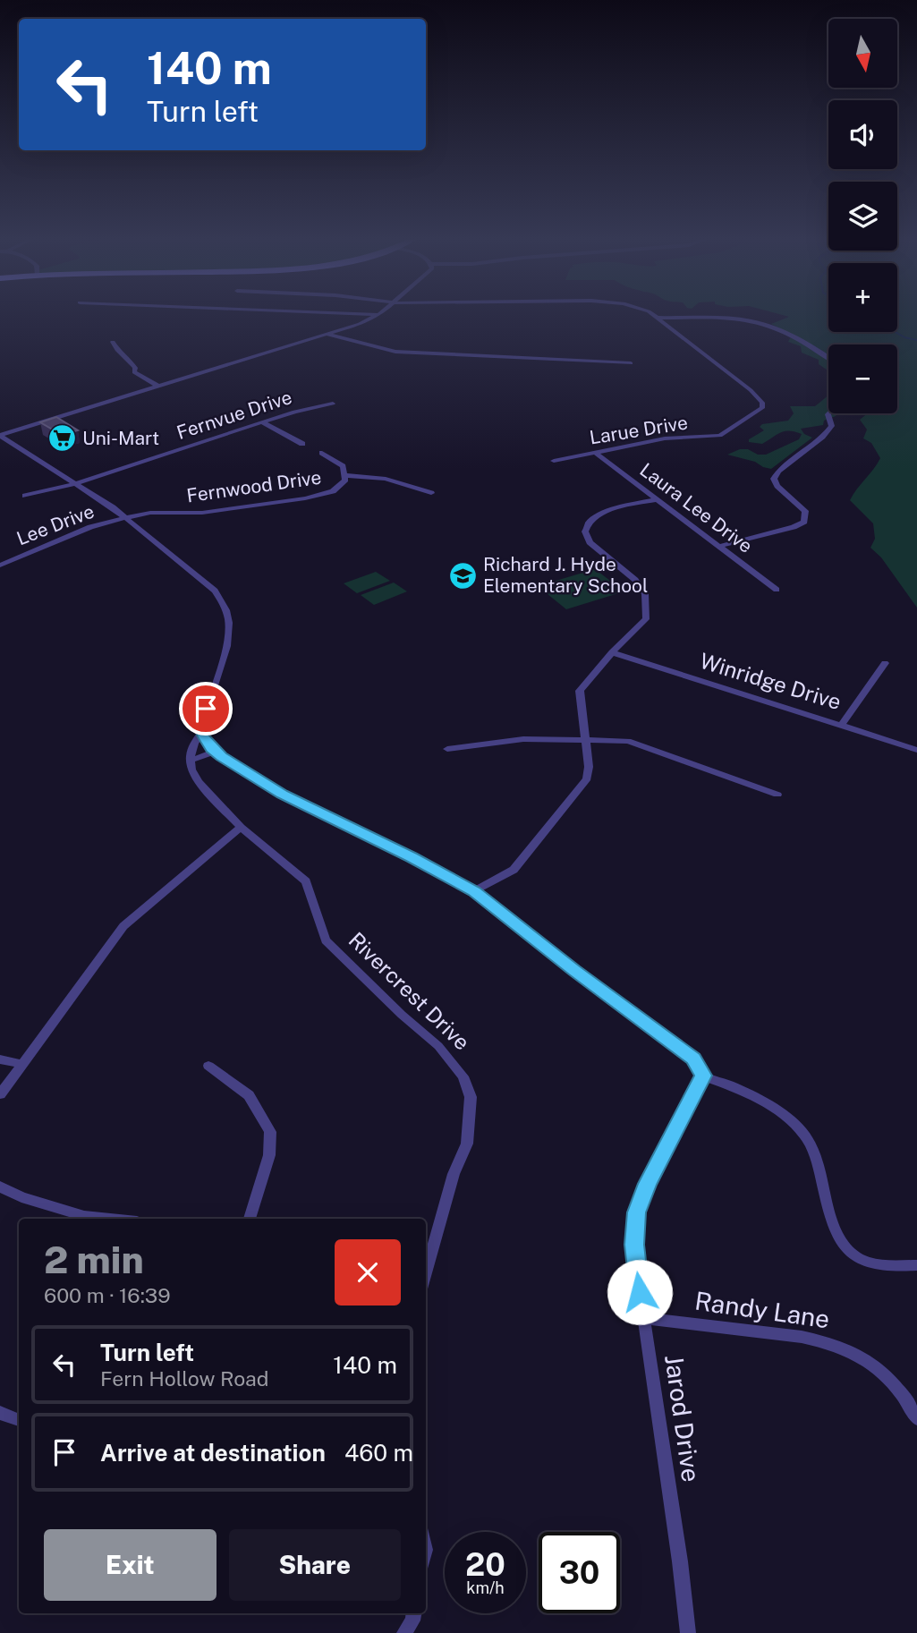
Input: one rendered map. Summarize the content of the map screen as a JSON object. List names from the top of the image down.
{
  "streets": {
    "street": [
      "Fernvue Drive",
      "Larue Drive",
      "Fernwood Drive",
      "Laura Lee Drive",
      "Lee Drive",
      "Winridge Drive",
      "Rivercrest Drive",
      "Randy Lane",
      "Jarod Drive"
    ]
  },
  "crossings": [
    ["Fernvue Drive", "Fernwood Drive"],
    ["Larue Drive", "Laura Lee Drive"],
    ["Fernwood Drive", "Lee Drive"],
    ["Randy Lane", "Jarod Drive"]
  ],
  "places": {
    "supermarket": ["Uni-Mart"],
    "school or university": ["Richard J. Hyde Elementary School"]
  },
  "north": "bottom",
  "page": {
    "map_buttons": ["+", "−"],
    "turn": ["140 m", "Turn left"],
    "heading": ["2 min", "600 m · 16:39"],
    "list": [
      {
        "name": "Turn left",
        "note": "Fern Hollow Road",
        "value": "140 m"
      },
      {
        "name": "Arrive at destination",
        "value": "460 m"
      }
    ],
    "buttons": ["Exit", "Share"],
    "speed": "20 km/h",
    "limit": "30"
  }
}
